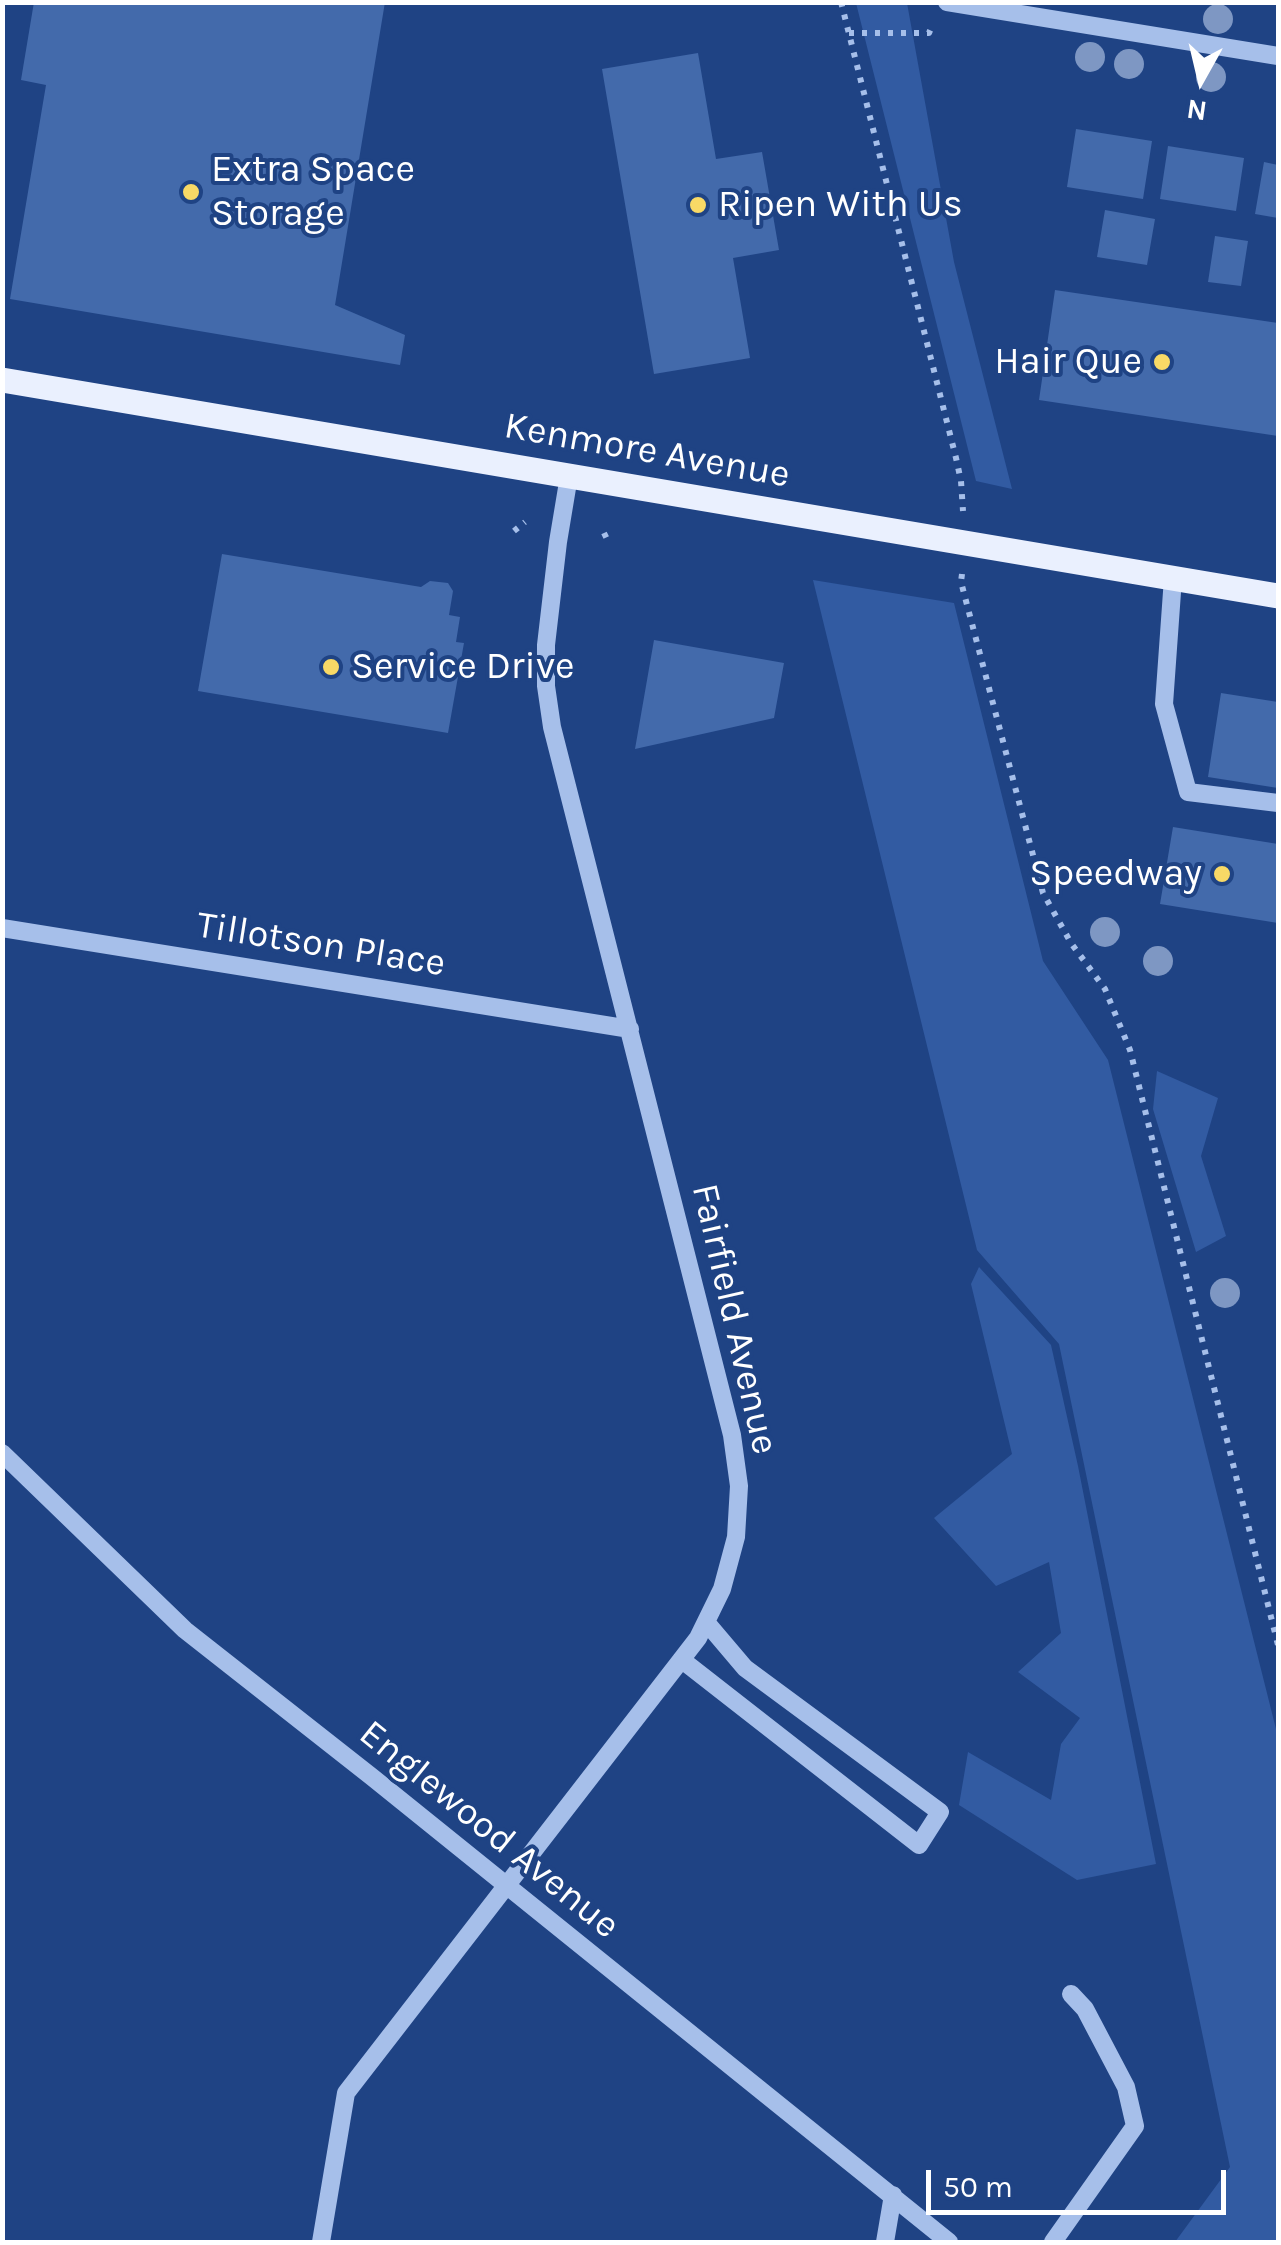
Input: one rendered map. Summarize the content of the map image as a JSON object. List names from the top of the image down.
{
  "streets": {
    "main road": ["Kenmore Avenue"],
    "street": ["Tillotson Place", "Fairfield Avenue", "Englewood Avenue"]
  },
  "crossings": [
    ["Kenmore Avenue", "Fairfield Avenue"],
    ["Tillotson Place", "Fairfield Avenue"],
    ["Fairfield Avenue", "Englewood Avenue"]
  ],
  "places": [
    "Extra Space Storage",
    "Ripen With Us",
    "Hair Que",
    "Service Drive",
    "Speedway"
  ],
  "scale_bar": "50 m",
  "north": "bottom"
}
